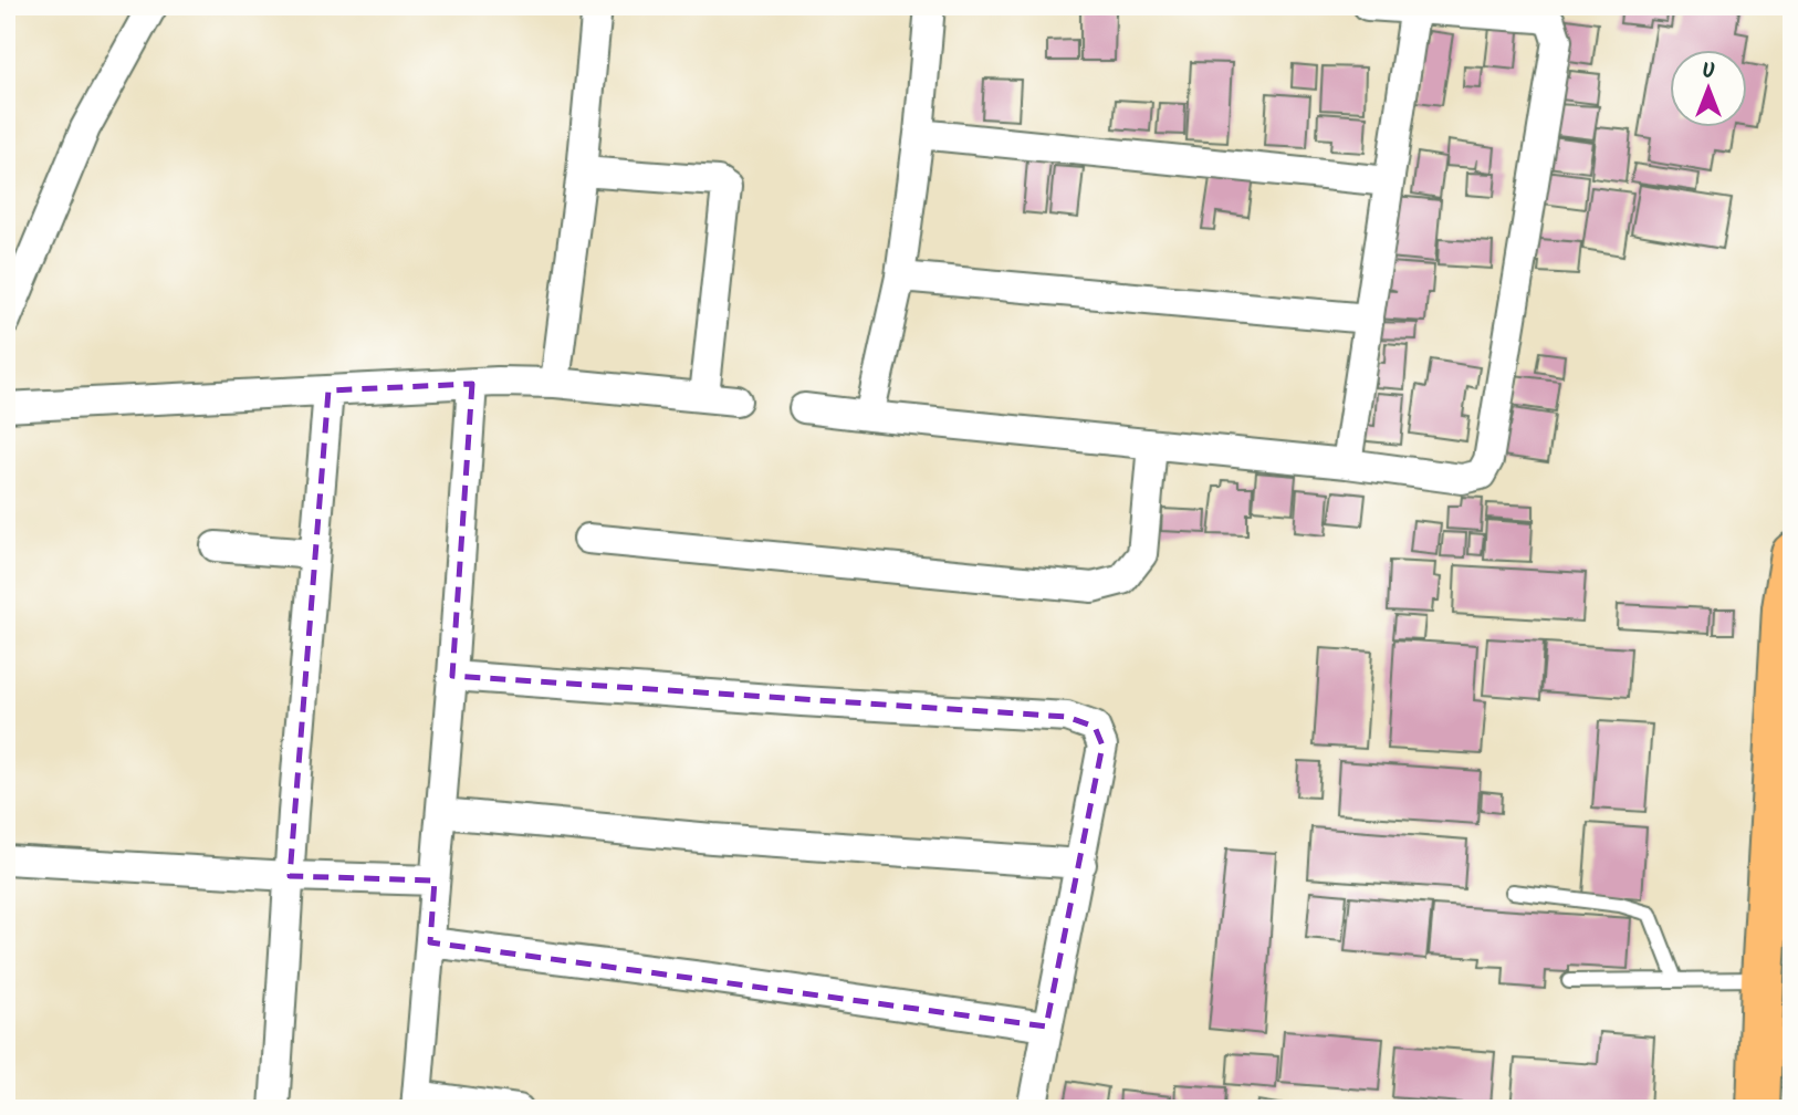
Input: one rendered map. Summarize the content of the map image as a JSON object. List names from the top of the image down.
{
  "north": "top"
}
